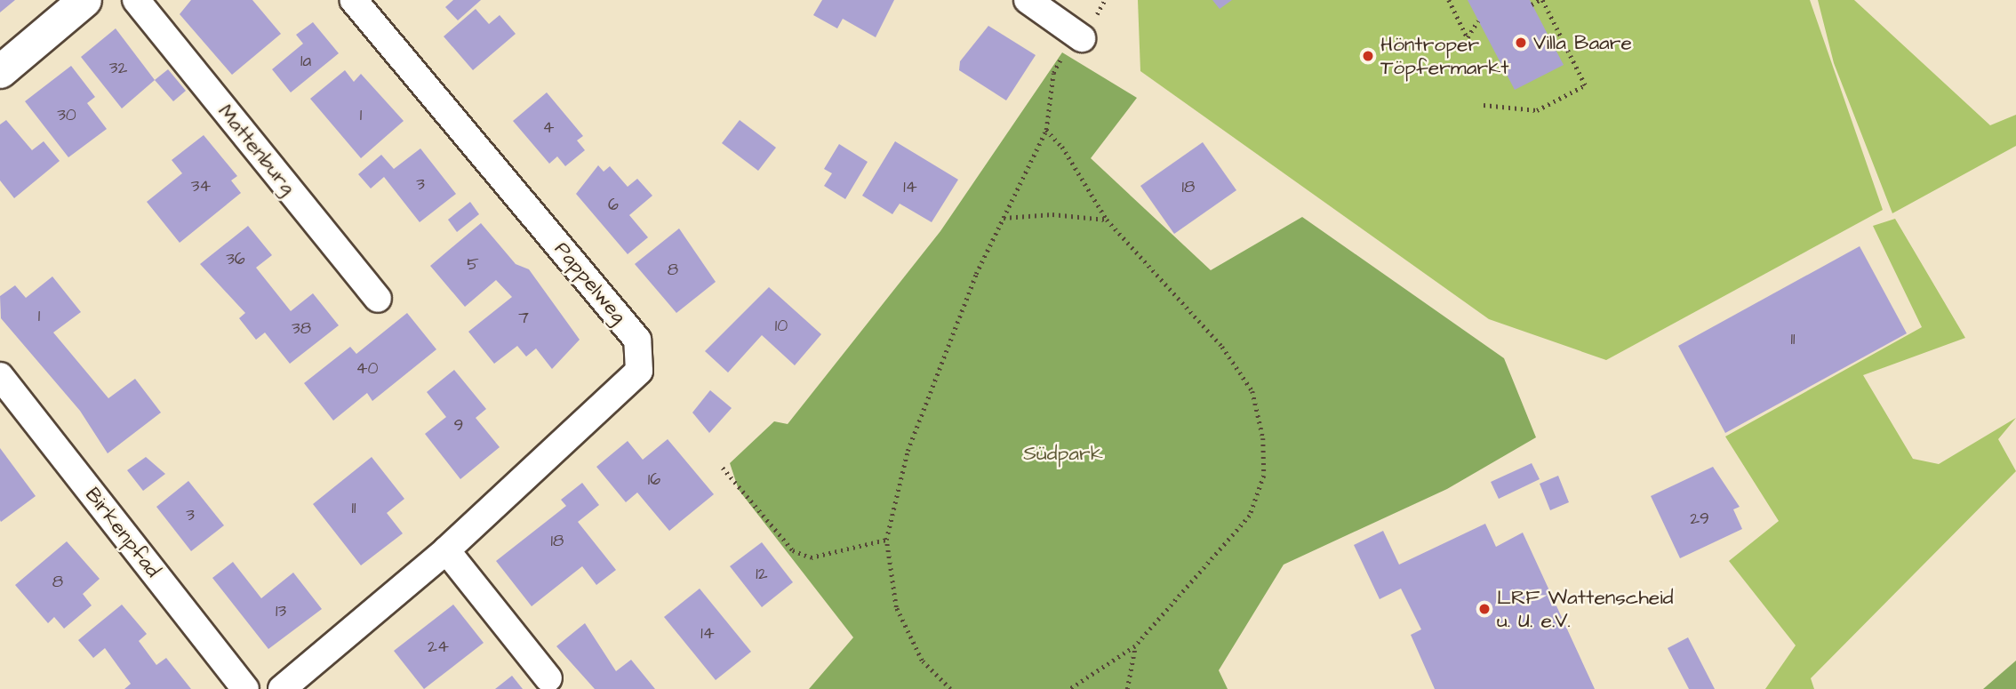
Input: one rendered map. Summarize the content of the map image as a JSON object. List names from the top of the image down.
{
  "streets": {
    "street": ["Mattenburg", "Pappelweg", "Birkenpfad"]
  },
  "parks": ["Südpark"],
  "places": ["Villa Baare", "Höntroper Töpfermarkt", "LRF Wattenscheid u. U. e.V."],
  "house_numbers": [
    "1a",
    "32",
    "30",
    "1",
    "4",
    "3",
    "34",
    "14",
    "18",
    "6",
    "36",
    "5",
    "8",
    "1",
    "7",
    "10",
    "38",
    "11",
    "40",
    "9",
    "16",
    "11",
    "3",
    "29",
    "18",
    "12",
    "8",
    "13",
    "14",
    "24"
  ]
}
